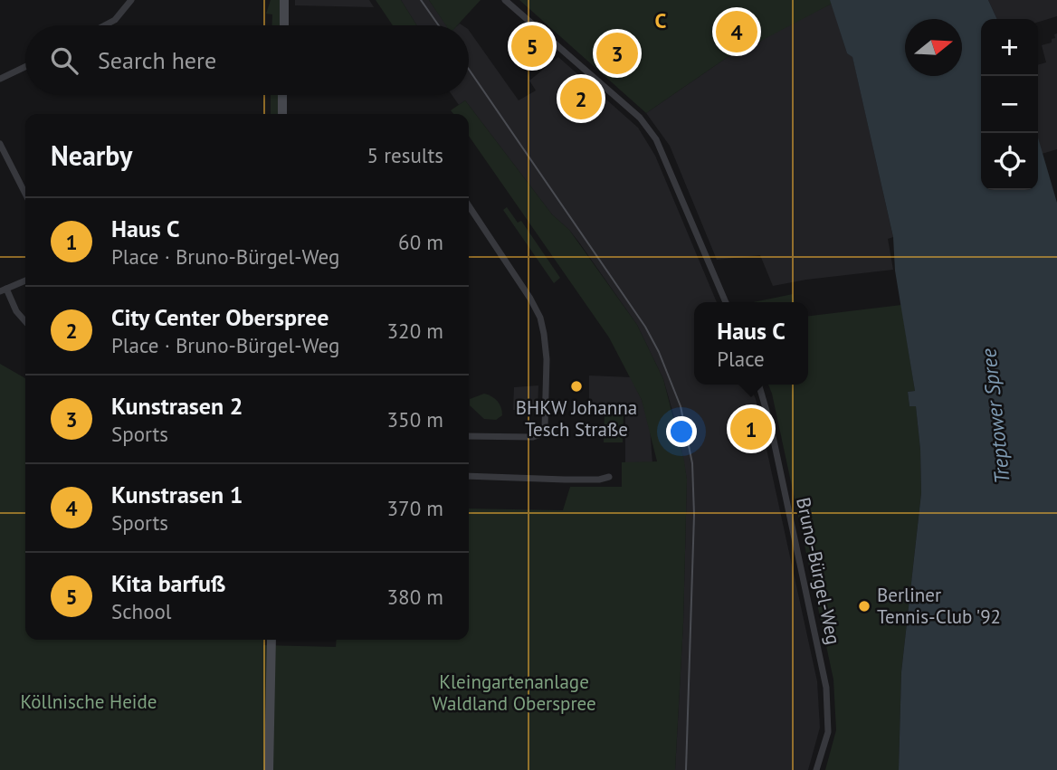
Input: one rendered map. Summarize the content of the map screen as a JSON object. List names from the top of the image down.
{
  "streets": {
    "street": ["Bruno-Bürgel-Weg"]
  },
  "water": ["Treptower Spree"],
  "parks": ["Kleingartenanlage Waldland Oberspree", "Köllnische Heide"],
  "places": ["BHKW Johanna Tesch Straße", "Berliner Tennis-Club '92"],
  "north": "right",
  "page": {
    "pins": [
      "4",
      "5",
      "3",
      "2",
      "1"
    ],
    "map_buttons": ["+", "−"],
    "search": "Search here",
    "heading": ["Nearby", "5 results"],
    "list": [
      {
        "mark": "1",
        "name": "Haus C",
        "note": "Place · Bruno-Bürgel-Weg",
        "value": "60 m"
      },
      {
        "mark": "2",
        "name": "City Center Oberspree",
        "note": "Place · Bruno-Bürgel-Weg",
        "value": "320 m"
      },
      {
        "mark": "3",
        "name": "Kunstrasen 2",
        "note": "Sports",
        "value": "350 m"
      },
      {
        "mark": "4",
        "name": "Kunstrasen 1",
        "note": "Sports",
        "value": "370 m"
      },
      {
        "mark": "5",
        "name": "Kita barfuß",
        "note": "School",
        "value": "380 m"
      }
    ],
    "popup": ["Haus C", "Place"]
  },
  "grid": {
    "columns": ["C"]
  }
}
